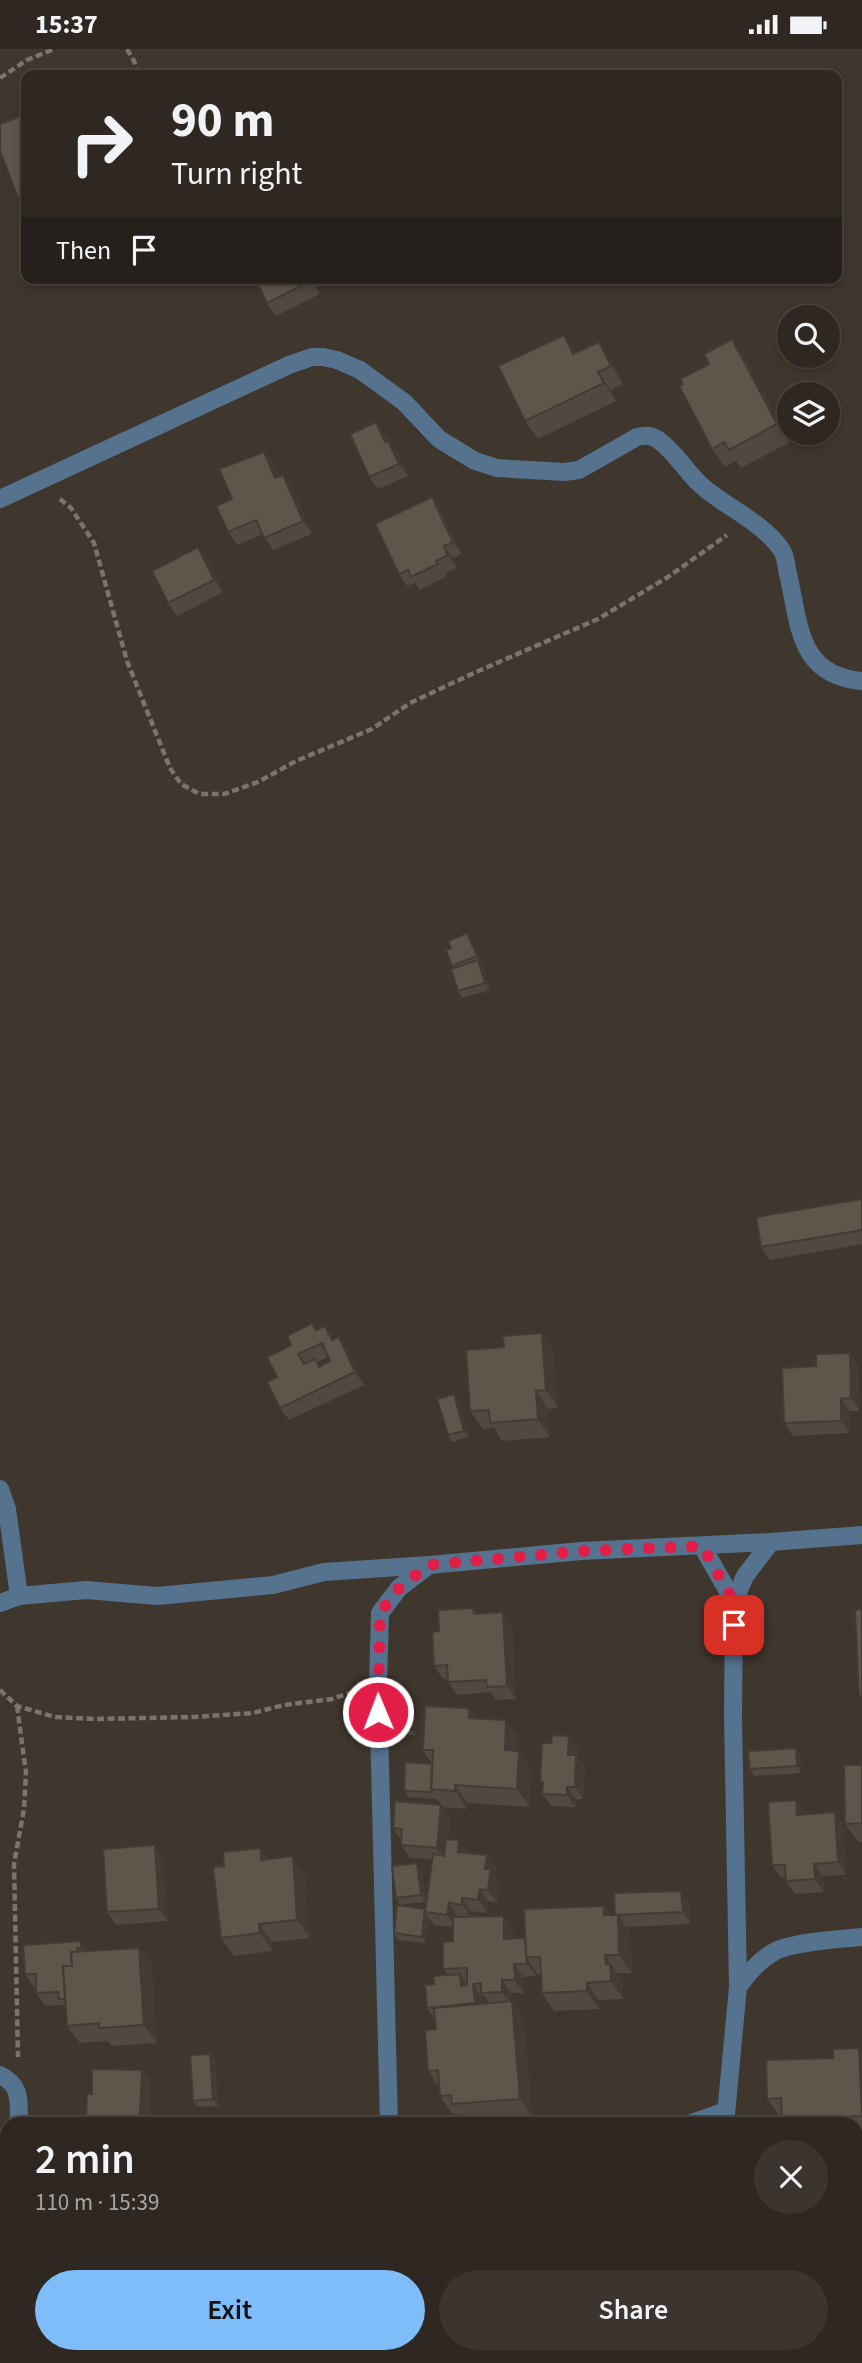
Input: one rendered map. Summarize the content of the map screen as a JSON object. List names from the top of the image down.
{
  "page": {
    "status": "15:37",
    "turn": ["90 m", "Turn right"],
    "then": "Then",
    "heading": ["2 min", "110 m · 15:39"],
    "buttons": ["Exit", "Share"]
  }
}
